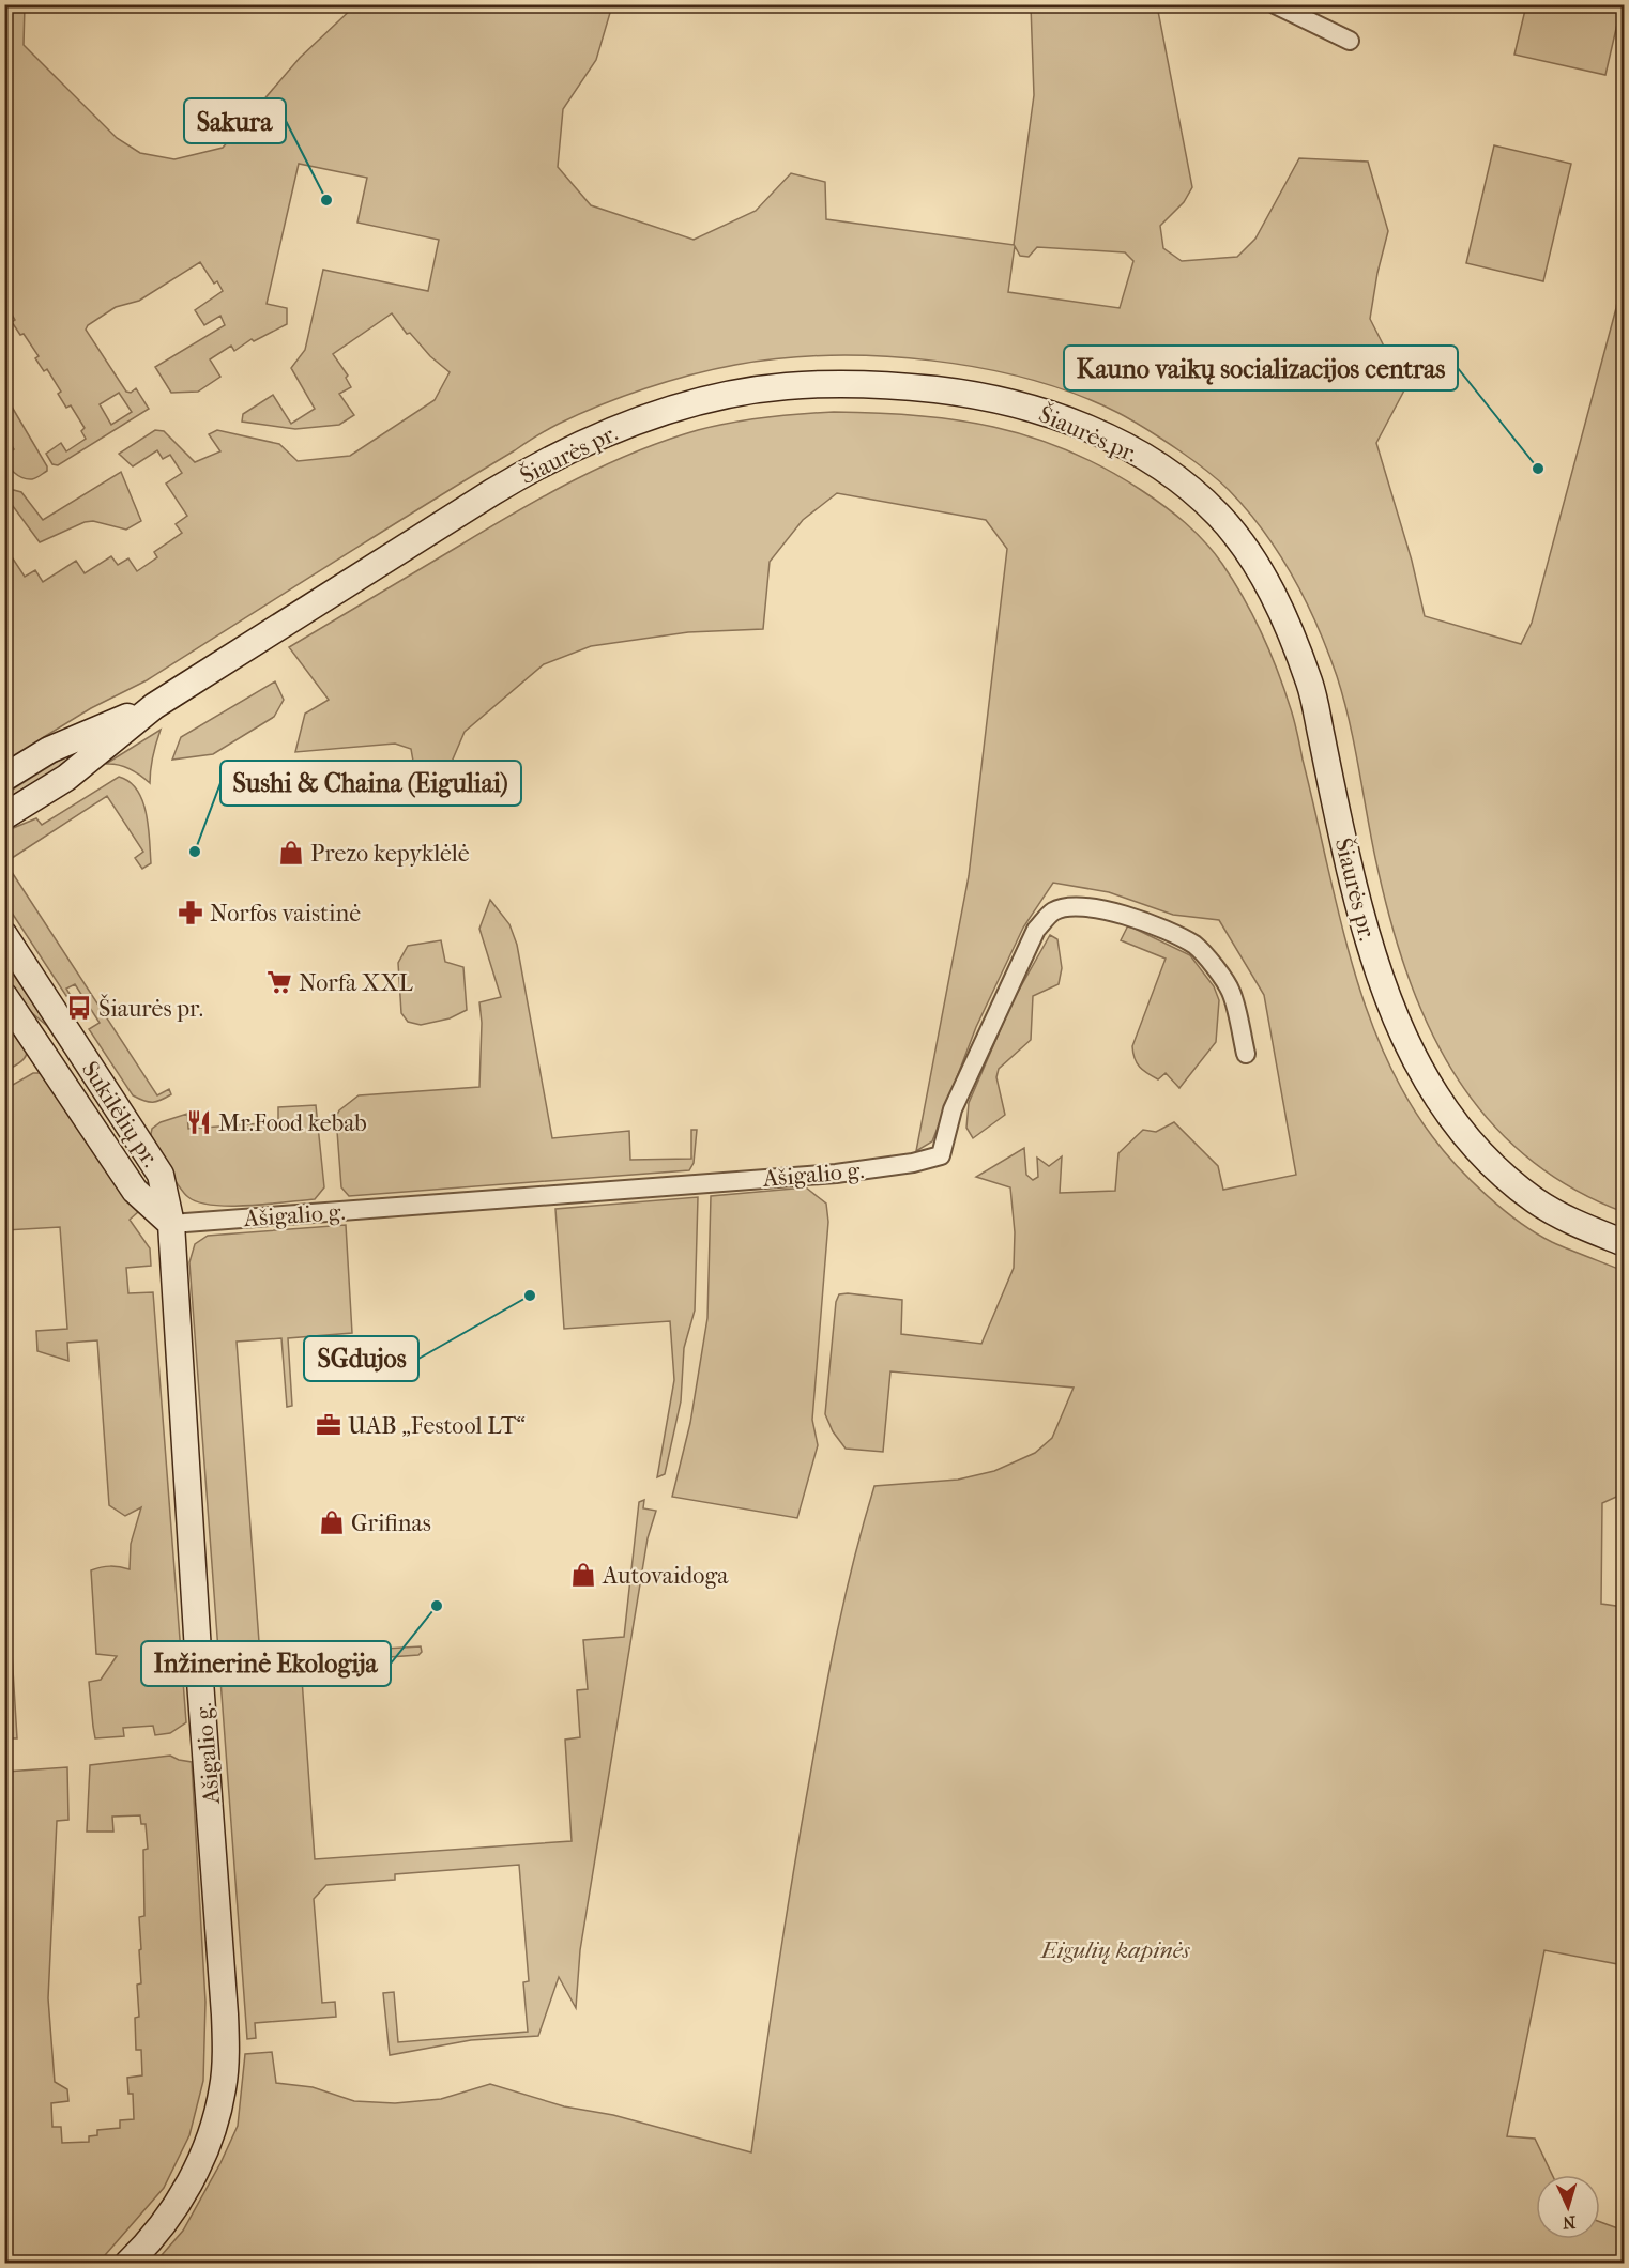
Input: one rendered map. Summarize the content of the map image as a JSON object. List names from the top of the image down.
{
  "streets": {
    "main road": ["Šiaurės pr.", "Sukilėlių pr.", "Ašigalio g."]
  },
  "crossings": [
    ["Sukilėlių pr.", "Ašigalio g."]
  ],
  "parks": ["Eigulių kapinės"],
  "places": {
    "other": [
      "Sakura",
      "Kauno vaikų socializacijos centras",
      "Sushi & Chaina (Eiguliai)",
      "SGdujos",
      "Inžinerinė Ekologija"
    ],
    "shop": ["Prezo kepyklėlė", "Grifinas", "Autovaidoga"],
    "pharmacy": ["Norfos vaistinė"],
    "supermarket": ["Norfa XXL"],
    "bus stop": ["Šiaurės pr."],
    "restaurant": ["Mr.Food kebab"],
    "office": ["UAB „Festool LT“"]
  },
  "north": "bottom"
}
